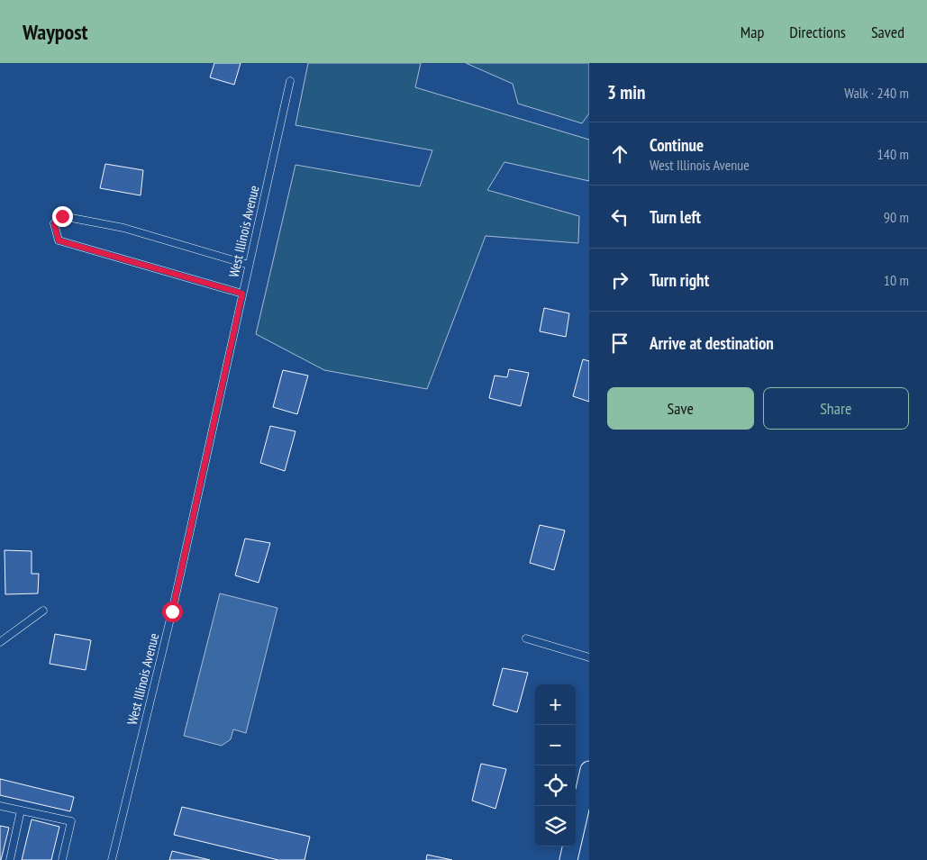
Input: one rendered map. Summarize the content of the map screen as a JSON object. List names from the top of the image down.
{
  "streets": {
    "lane": ["West Illinois Avenue"]
  },
  "page": {
    "header": "Waypost",
    "nav": ["Map", "Directions", "Saved"],
    "heading": ["3 min", "Walk · 240 m"],
    "list": [
      ["Continue", "West Illinois Avenue", "140 m"],
      ["Turn left", "90 m"],
      ["Turn right", "10 m"],
      "Arrive at destination"
    ],
    "buttons": ["Save", "Share"],
    "map_buttons": ["+", "−"]
  }
}
